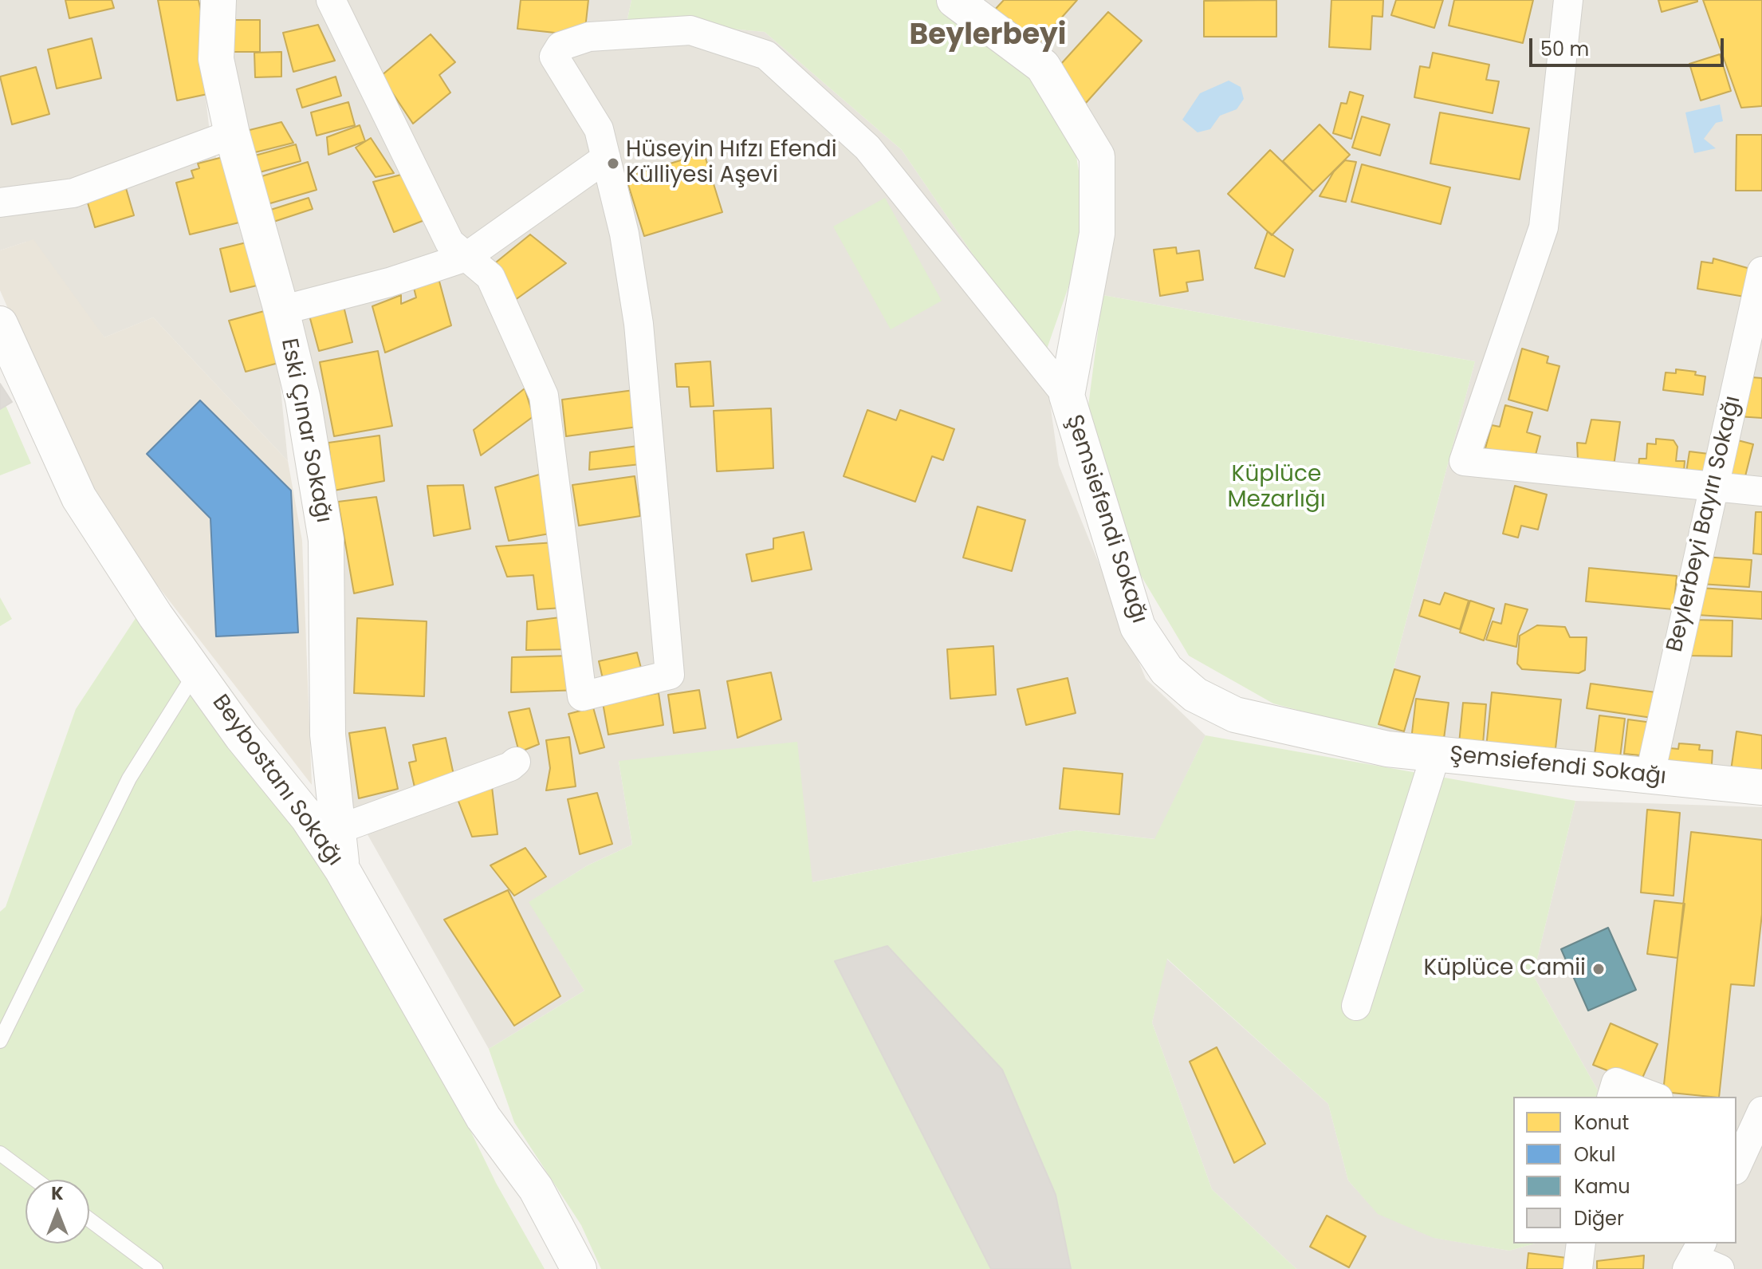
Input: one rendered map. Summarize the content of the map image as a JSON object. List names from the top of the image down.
{
  "streets": {
    "street": [
      "Eski Çınar Sokağı",
      "Şemsiefendi Sokağı",
      "Beylerbeyi Bayırı Sokağı",
      "Beybostanı Sokağı"
    ]
  },
  "crossings": [
    ["Eski Çınar Sokağı", "Beybostanı Sokağı"],
    ["Şemsiefendi Sokağı", "Beylerbeyi Bayırı Sokağı"]
  ],
  "districts": ["Beylerbeyi"],
  "parks": ["Küplüce Mezarlığı"],
  "places": ["Hüseyin Hıfzı Efendi Külliyesi Aşevi", "Küplüce Camii"],
  "legend": [
    "Konut",
    "Okul",
    "Kamu",
    "Diğer"
  ],
  "scale_bar": "50 m",
  "north": "top"
}
